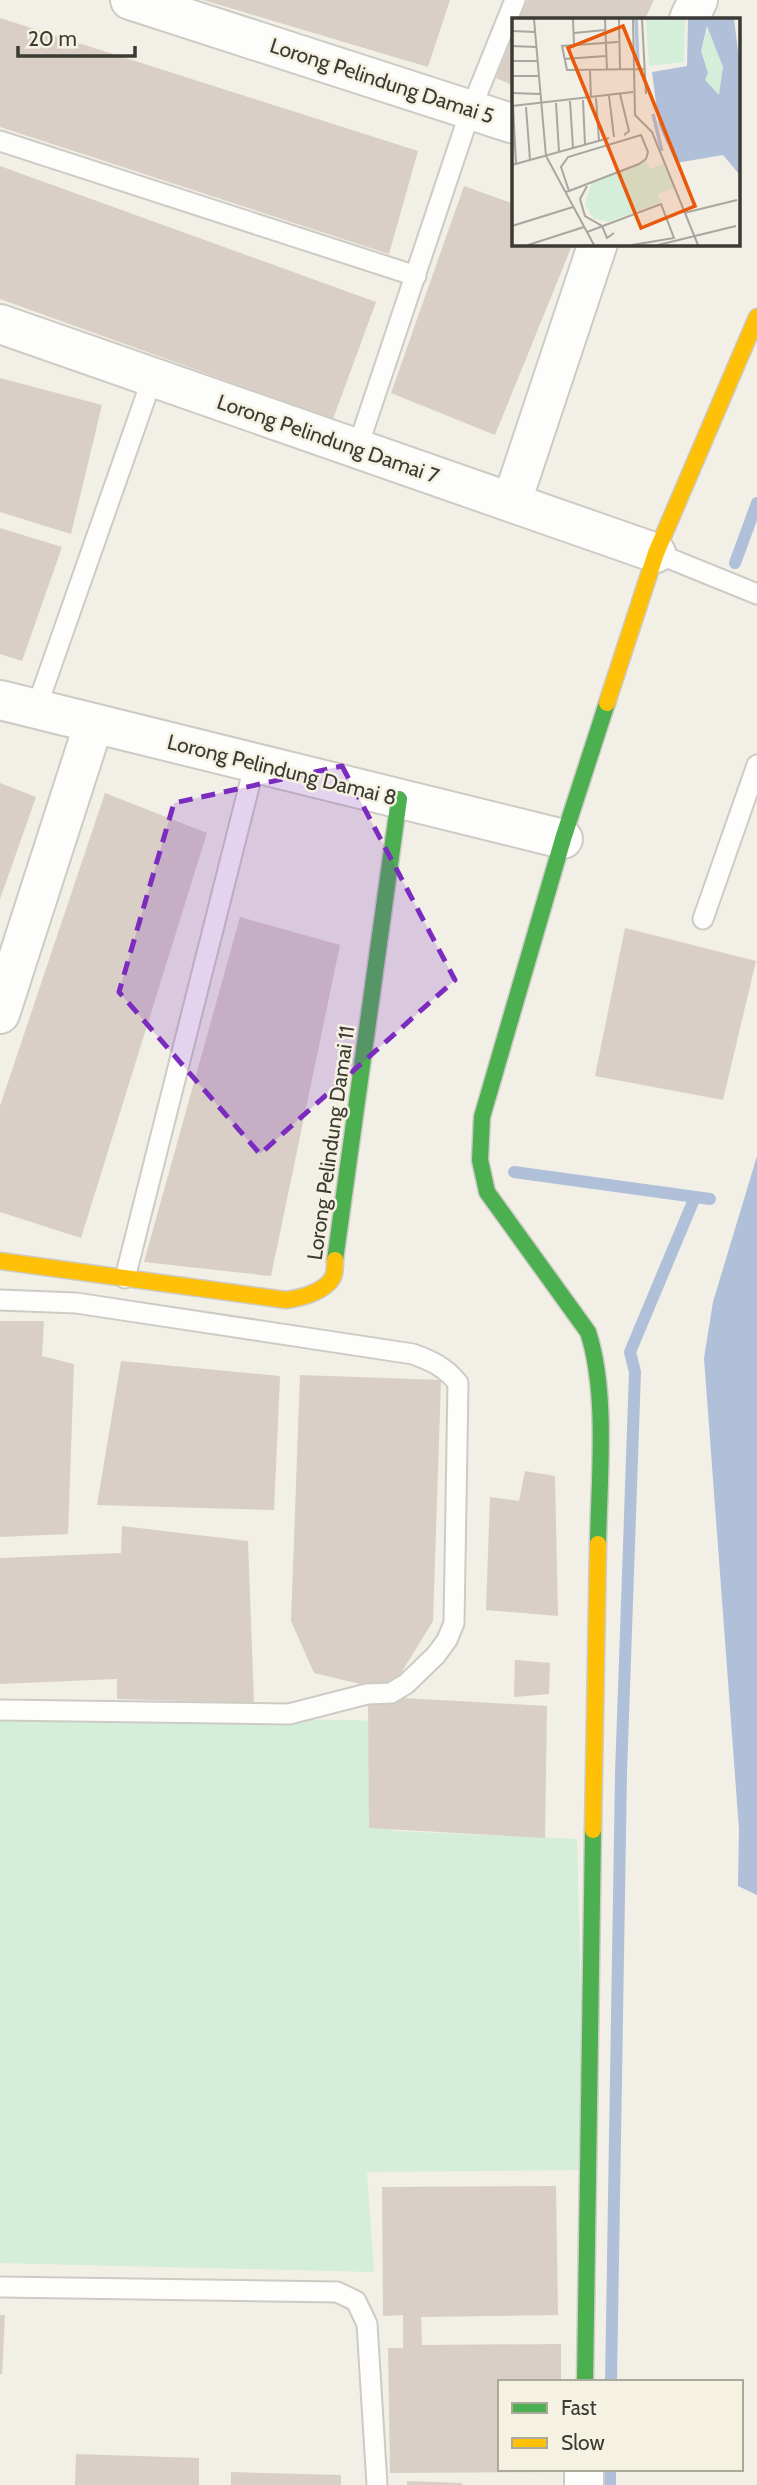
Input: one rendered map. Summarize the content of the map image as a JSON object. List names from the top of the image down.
{
  "streets": {
    "street": [
      "Lorong Pelindung Damai 5",
      "Lorong Pelindung Damai 7",
      "Lorong Pelindung Damai 8",
      "Lorong Pelindung Damai 11"
    ]
  },
  "crossings": [
    ["Lorong Pelindung Damai 8", "Lorong Pelindung Damai 11"]
  ],
  "legend": ["Fast", "Slow"],
  "scale_bar": "20 m"
}
